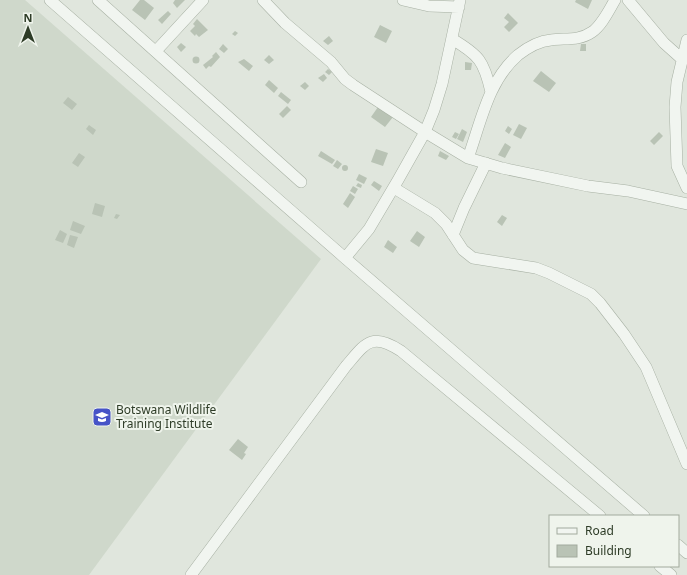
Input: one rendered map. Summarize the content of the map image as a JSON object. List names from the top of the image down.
{
  "places": {
    "school or university": ["Botswana Wildlife Training Institute"]
  },
  "legend": ["Road", "Building"],
  "north": "top"
}
